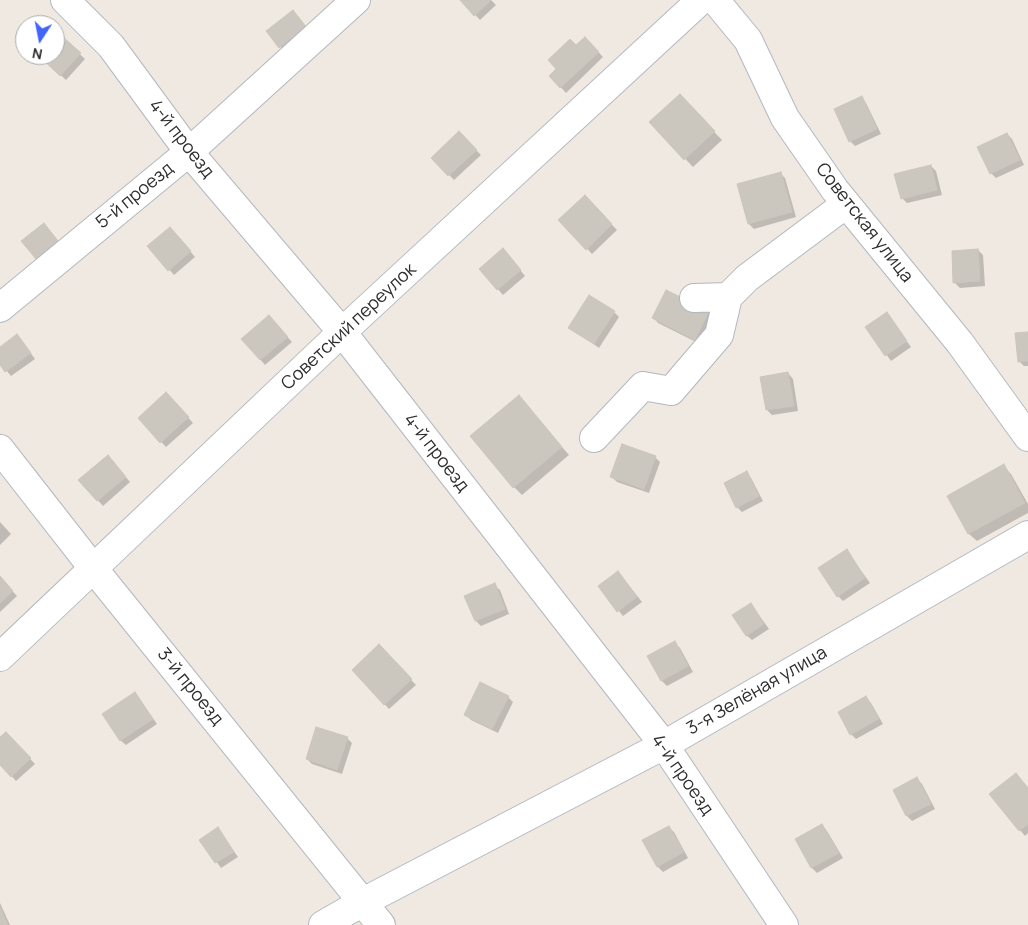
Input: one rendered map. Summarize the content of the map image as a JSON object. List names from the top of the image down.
{
  "streets": {
    "street": [
      "4-й проезд",
      "5-й проезд",
      "Советская улица",
      "Советский переулок",
      "3-й проезд",
      "3-я Зелёная улица"
    ]
  },
  "crossings": [
    ["4-й проезд", "5-й проезд"],
    ["4-й проезд", "Советский переулок"],
    ["4-й проезд", "3-я Зелёная улица"],
    ["Советский переулок", "3-й проезд"],
    ["3-й проезд", "3-я Зелёная улица"]
  ],
  "north": "bottom"
}
